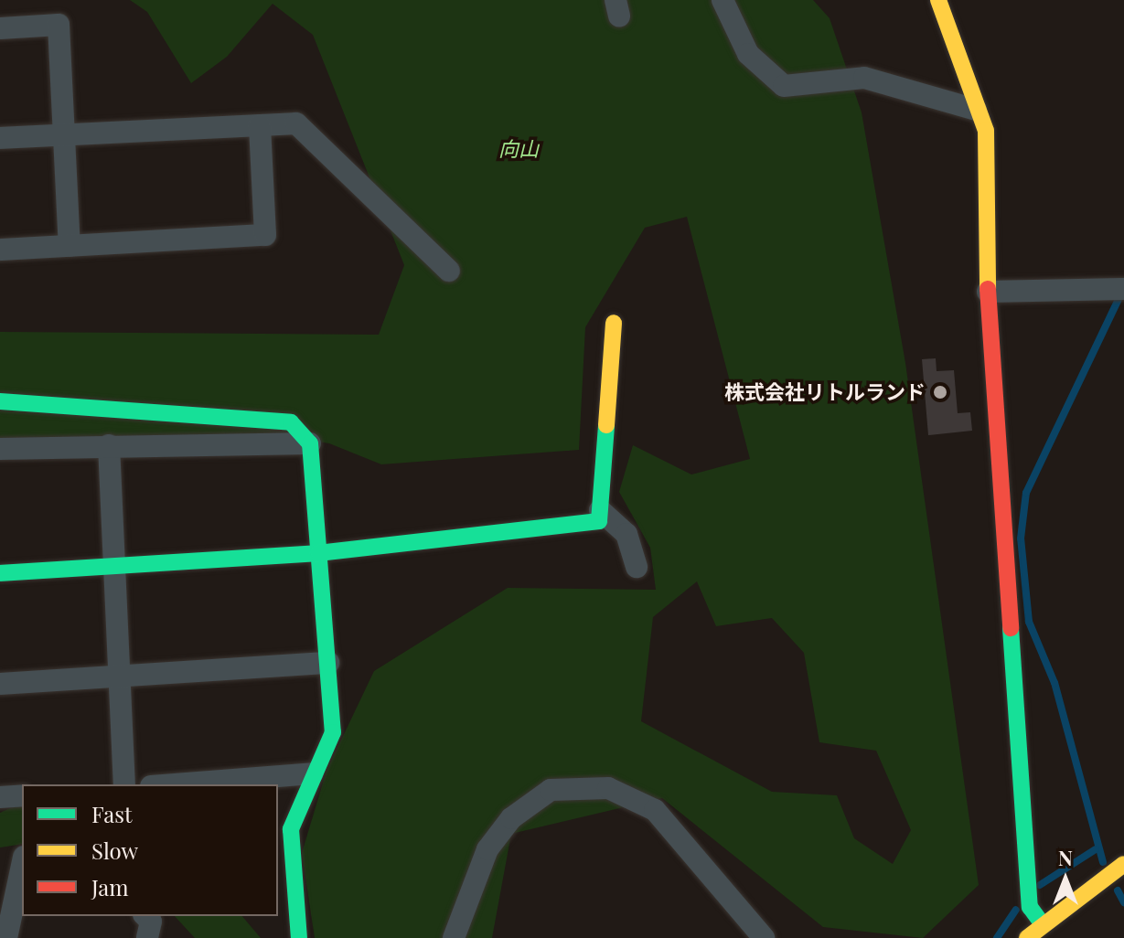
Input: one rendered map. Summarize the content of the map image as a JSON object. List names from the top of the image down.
{
  "parks": ["向山"],
  "places": ["株式会社リトルランド"],
  "legend": ["Fast", "Slow", "Jam"],
  "north": "top"
}
